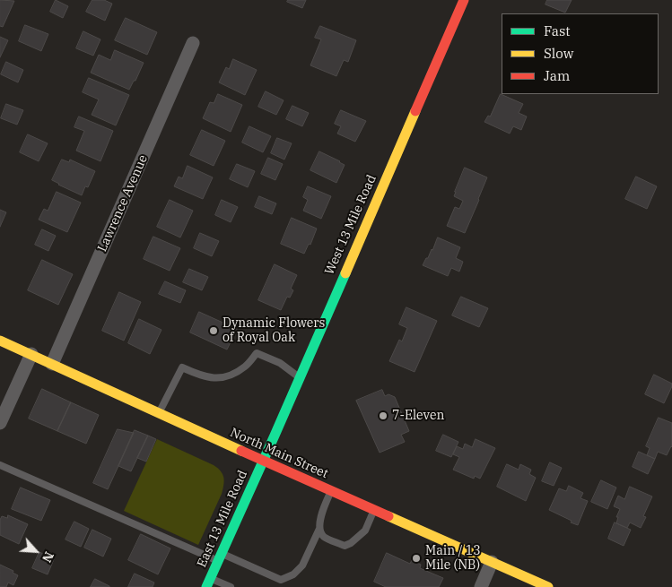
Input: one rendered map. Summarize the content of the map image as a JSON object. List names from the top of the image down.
{
  "streets": {
    "main road": ["West 13 Mile Road", "North Main Street", "East 13 Mile Road"],
    "street": ["Lawrence Avenue"]
  },
  "crossings": [
    ["Lawrence Avenue", "North Main Street"],
    ["West 13 Mile Road", "North Main Street"],
    ["West 13 Mile Road", "East 13 Mile Road"],
    ["North Main Street", "East 13 Mile Road"]
  ],
  "places": ["Dynamic Flowers of Royal Oak", "7-Eleven", "Main / 13 Mile (NB)"],
  "legend": ["Fast", "Slow", "Jam"],
  "north": "bottom right"
}
